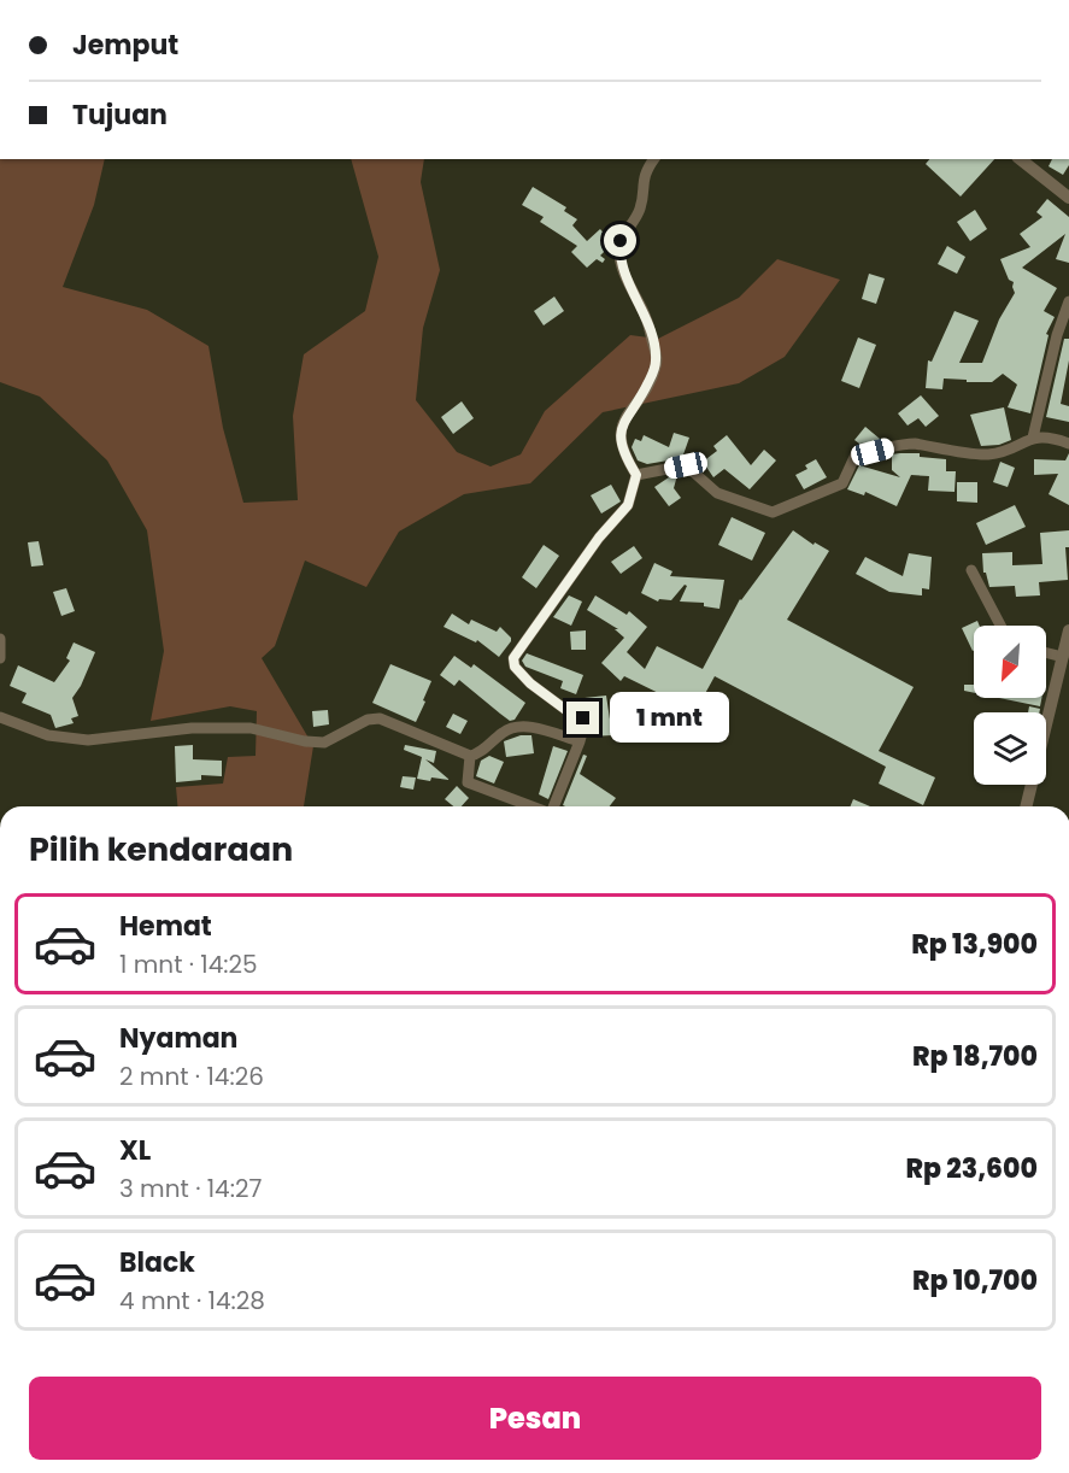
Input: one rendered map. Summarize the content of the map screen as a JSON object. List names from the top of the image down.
{
  "north": "bottom left",
  "page": {
    "banner": ["Jemput", "Tujuan"],
    "bubble": "1 mnt",
    "heading": "Pilih kendaraan",
    "list": [
      {
        "name": "Hemat",
        "note": "1 mnt · 14:25",
        "value": "Rp 13,900"
      },
      {
        "name": "Nyaman",
        "note": "2 mnt · 14:26",
        "value": "Rp 18,700"
      },
      {
        "name": "XL",
        "note": "3 mnt · 14:27",
        "value": "Rp 23,600"
      },
      {
        "name": "Black",
        "note": "4 mnt · 14:28",
        "value": "Rp 10,700"
      }
    ],
    "buttons": "Pesan"
  }
}
